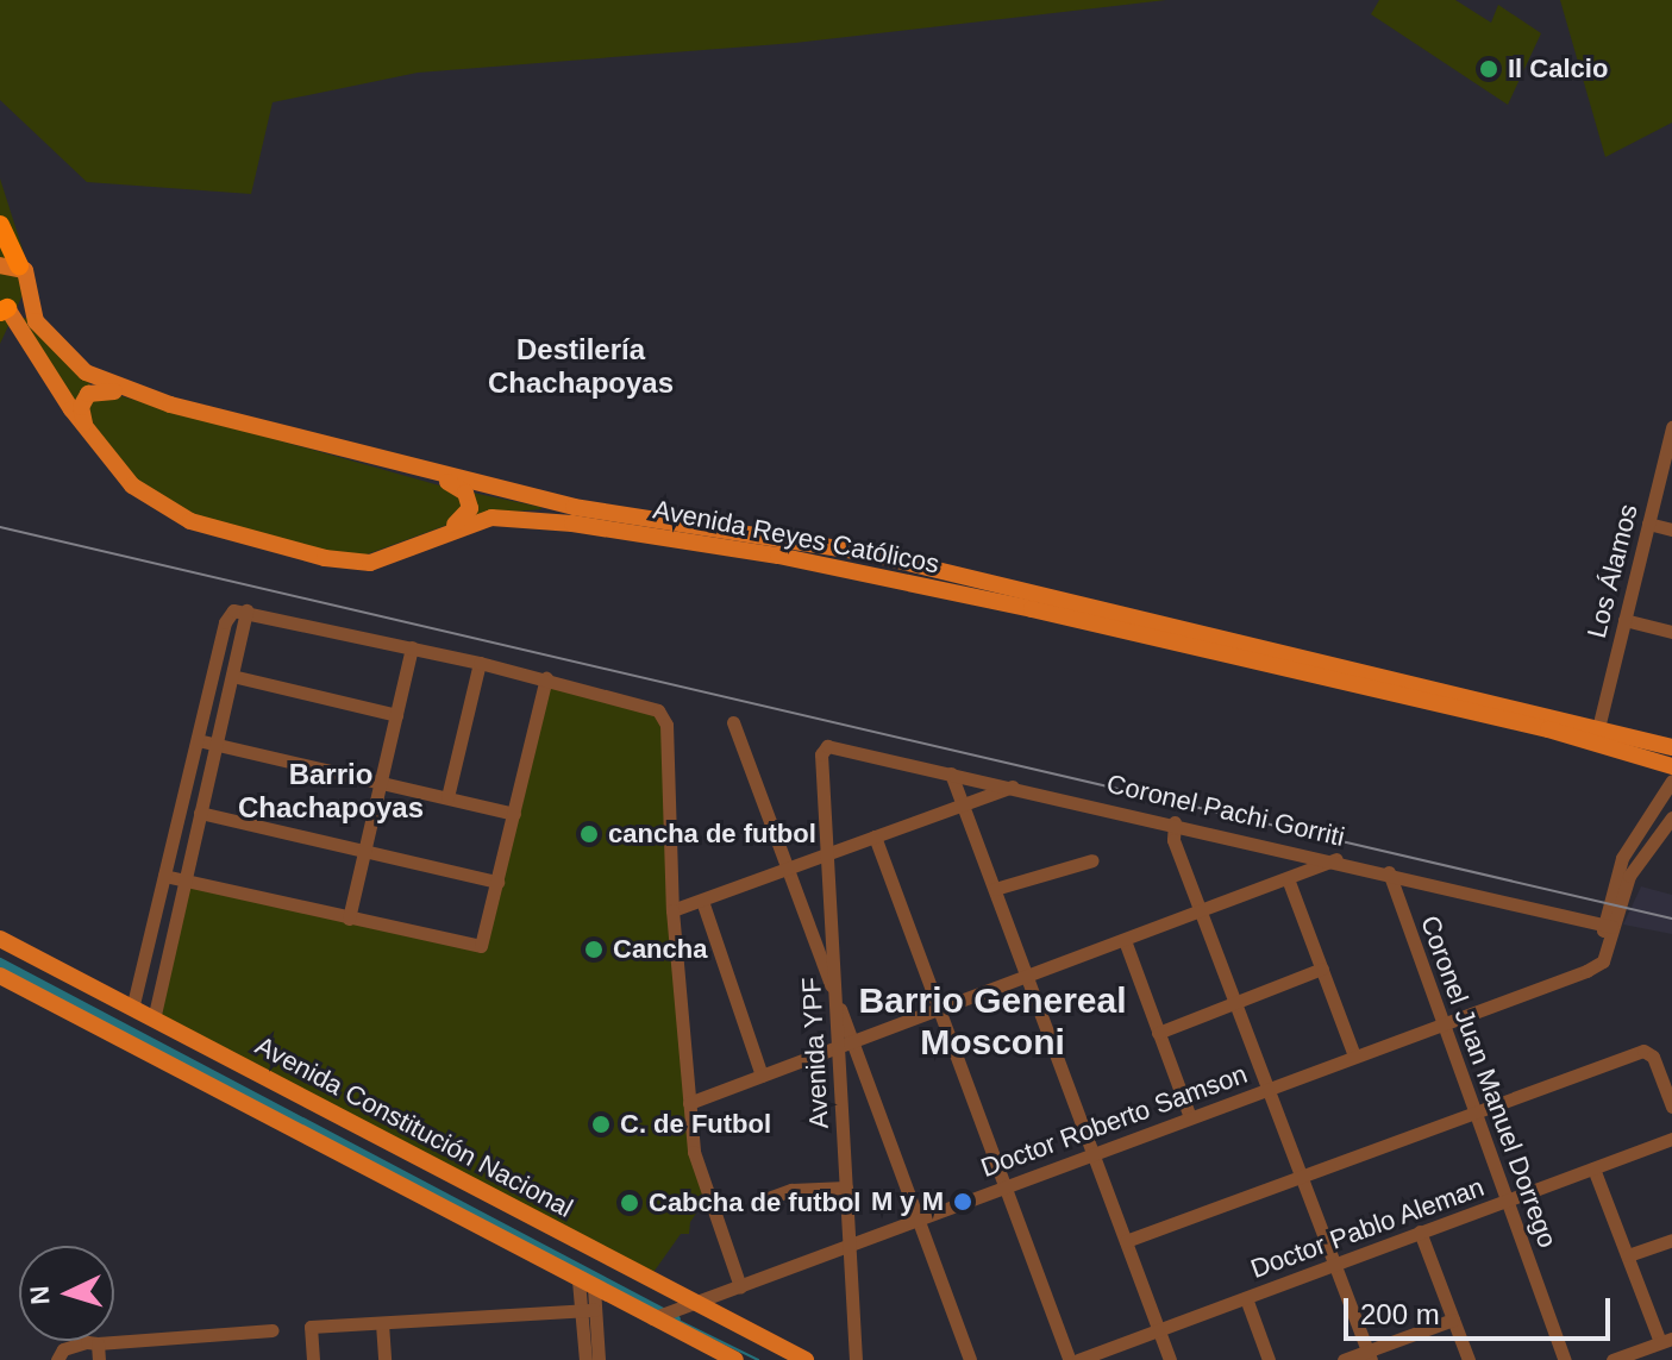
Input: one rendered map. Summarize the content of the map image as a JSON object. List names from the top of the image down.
{
  "streets": {
    "main road": ["Avenida Reyes Católicos", "Avenida Constitución Nacional"],
    "street": [
      "Los Álamos",
      "Coronel Pachi Gorriti",
      "Avenida YPF",
      "Coronel Juan Manuel Dorrego",
      "Doctor Roberto Samson",
      "Doctor Pablo Aleman"
    ]
  },
  "crossings": [
    ["Avenida Reyes Católicos", "Los Álamos"],
    ["Coronel Pachi Gorriti", "Avenida YPF"],
    ["Coronel Pachi Gorriti", "Coronel Juan Manuel Dorrego"],
    ["Coronel Pachi Gorriti", "Doctor Roberto Samson"],
    ["Avenida YPF", "Doctor Roberto Samson"],
    ["Coronel Juan Manuel Dorrego", "Doctor Roberto Samson"],
    ["Coronel Juan Manuel Dorrego", "Doctor Pablo Aleman"],
    ["Doctor Roberto Samson", "Avenida Constitución Nacional"]
  ],
  "districts": ["Destilería Chachapoyas", "Barrio Chachapoyas", "Barrio Genereal Mosconi"],
  "places": [
    "Il Calcio",
    "cancha de futbol",
    "Cancha",
    "C. de Futbol",
    "M y M",
    "Cabcha de futbol"
  ],
  "scale_bar": "200 m",
  "north": "left"
}
